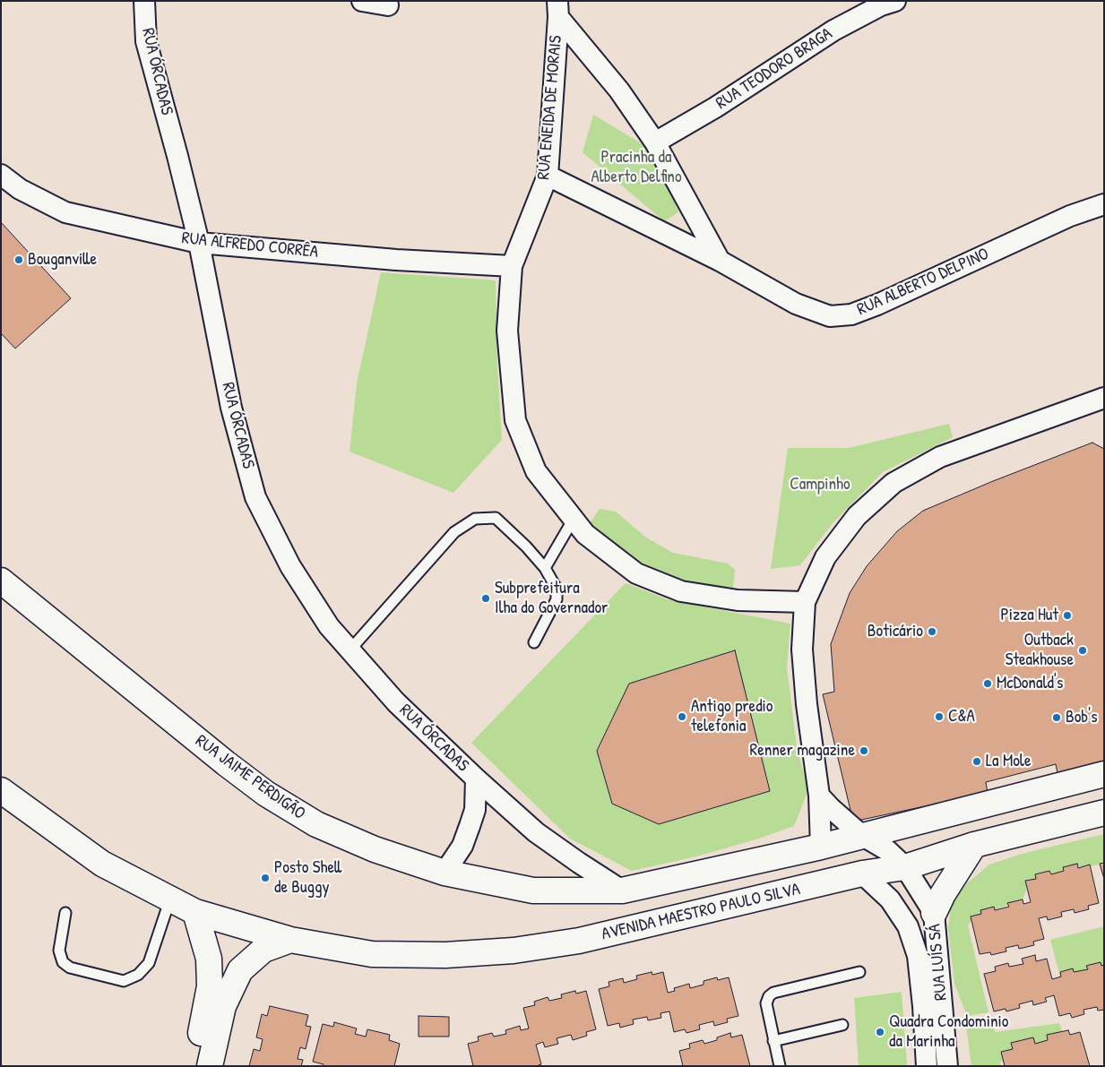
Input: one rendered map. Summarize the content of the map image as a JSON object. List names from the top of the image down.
{
  "streets": {
    "main road": ["RUA JAIME PERDIGÃO", "AVENIDA MAESTRO PAULO SILVA"],
    "street": [
      "RUA TEODORO BRAGA",
      "RUA ÓRCADAS",
      "RUA ENEIDA DE MORAIS",
      "RUA ALFREDO CORRÊA",
      "RUA ALBERTO DELPINO",
      "RUA LUÍS SÁ"
    ]
  },
  "crossings": [
    ["RUA ÓRCADAS", "RUA ALFREDO CORRÊA"],
    ["RUA ÓRCADAS", "RUA JAIME PERDIGÃO"],
    ["RUA ENEIDA DE MORAIS", "RUA ALFREDO CORRÊA"],
    ["RUA ENEIDA DE MORAIS", "RUA ALBERTO DELPINO"],
    ["AVENIDA MAESTRO PAULO SILVA", "RUA LUÍS SÁ"]
  ],
  "parks": ["Pracinha da Alberto Delfino", "Campinho"],
  "places": [
    "Bouganville",
    "Subprefeitura Ilha do Governador",
    "Pizza Hut",
    "Boticário",
    "Outback Steakhouse",
    "McDonald's",
    "Antigo predio telefonia",
    "C&A",
    "Bob's",
    "Renner magazine",
    "La Mole",
    "Posto Shell de Buggy",
    "Quadra Condominio da Marinha"
  ]
}
